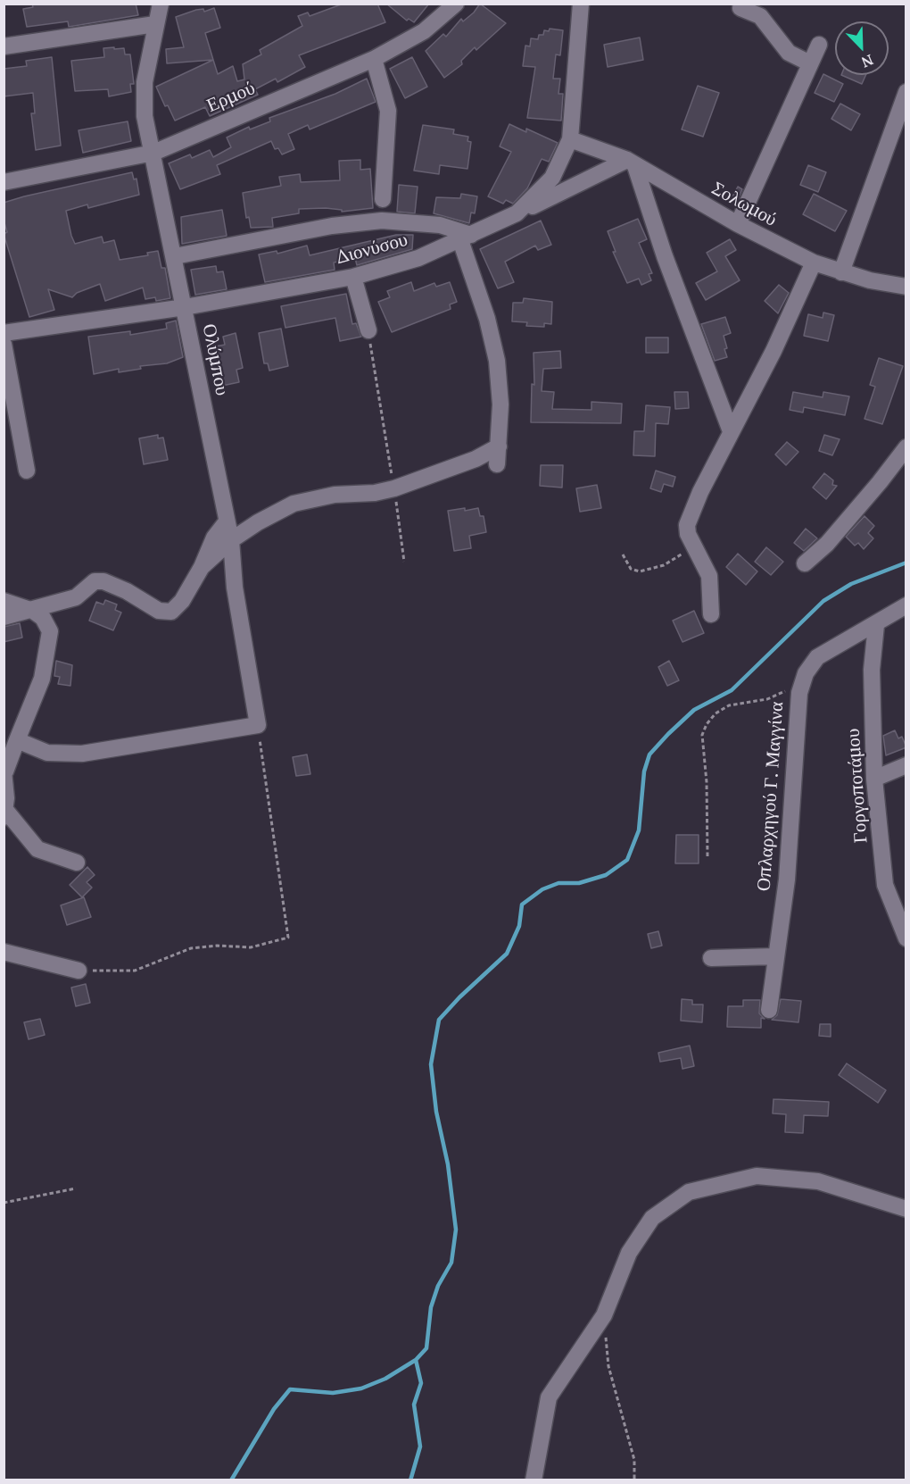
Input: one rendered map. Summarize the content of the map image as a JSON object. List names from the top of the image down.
{
  "streets": {
    "street": [
      "Ερμού",
      "Σολωμού",
      "Διονύσου",
      "Ολύμπου",
      "Γοργοποτάμου",
      "Οπλαρχηγού Γ. Μαγγίνα"
    ]
  },
  "crossings": [
    ["Ερμού", "Ολύμπου"],
    ["Σολωμού", "Διονύσου"],
    ["Διονύσου", "Ολύμπου"],
    ["Γοργοποτάμου", "Οπλαρχηγού Γ. Μαγγίνα"]
  ],
  "north": "bottom right"
}
